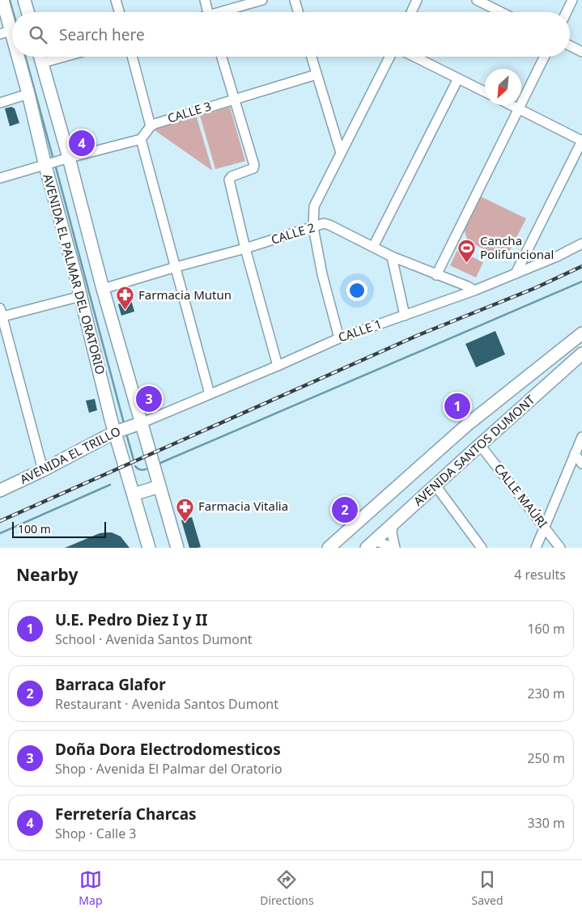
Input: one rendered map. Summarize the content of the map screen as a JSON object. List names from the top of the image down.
{
  "streets": {
    "main road": ["AVENIDA EL PALMAR DEL ORATORIO", "AVENIDA SANTOS DUMONT", "AVENIDA EL TRILLO"],
    "street": [
      "CALLE 3",
      "CALLE 2",
      "CALLE 1",
      "CALLE MAÚRI"
    ]
  },
  "crossings": [
    ["CALLE 2", "AVENIDA EL PALMAR DEL ORATORIO"],
    ["CALLE 2", "CALLE 1"],
    ["AVENIDA EL PALMAR DEL ORATORIO", "CALLE 1"],
    ["AVENIDA EL PALMAR DEL ORATORIO", "AVENIDA EL TRILLO"],
    ["CALLE 1", "AVENIDA EL TRILLO"],
    ["AVENIDA SANTOS DUMONT", "CALLE MAÚRI"]
  ],
  "places": {
    "sports": ["Cancha Polifuncional"],
    "pharmacy": ["Farmacia Mutun", "Farmacia Vitalia"]
  },
  "scale_bar": "100 m",
  "north": "bottom left",
  "page": {
    "search": "Search here",
    "pins": [
      "4",
      "3",
      "1",
      "2"
    ],
    "scale": "100 m",
    "heading": ["Nearby", "4 results"],
    "list": [
      {
        "mark": "1",
        "name": "U.E. Pedro Diez I y II",
        "note": "School · Avenida Santos Dumont",
        "value": "160 m"
      },
      {
        "mark": "2",
        "name": "Barraca Glafor",
        "note": "Restaurant · Avenida Santos Dumont",
        "value": "230 m"
      },
      {
        "mark": "3",
        "name": "Doña Dora Electrodomesticos",
        "note": "Shop · Avenida El Palmar del Oratorio",
        "value": "250 m"
      },
      {
        "mark": "4",
        "name": "Ferretería Charcas",
        "note": "Shop · Calle 3",
        "value": "330 m"
      }
    ],
    "nav": ["Map", "Directions", "Saved"]
  }
}
